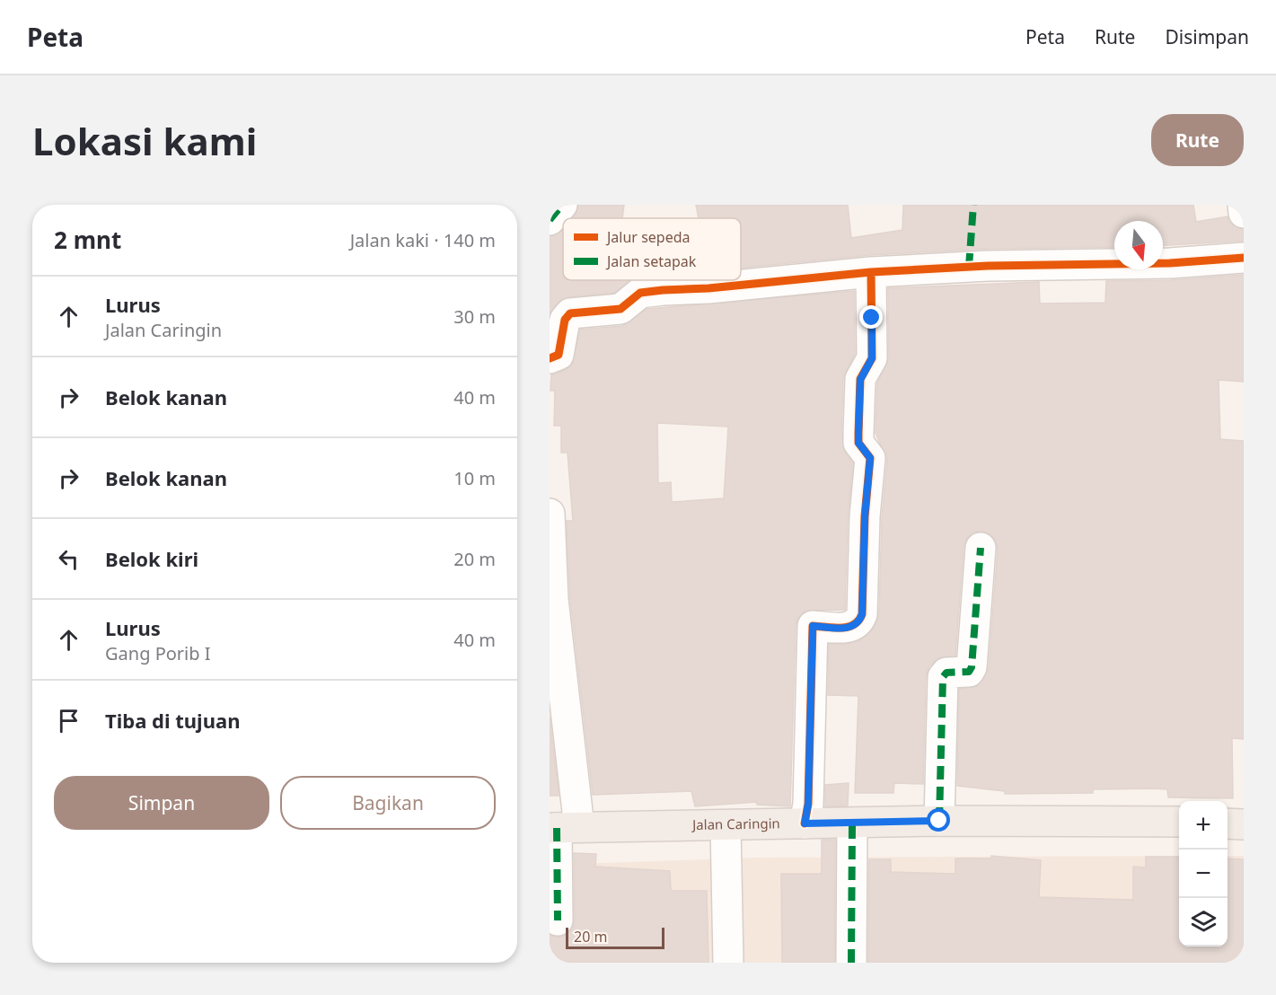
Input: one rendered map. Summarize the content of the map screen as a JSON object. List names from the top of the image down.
{
  "streets": {
    "main road": ["Jalan Caringin"]
  },
  "legend": ["Jalur sepeda", "Jalan setapak"],
  "scale_bar": "20 m",
  "north": "bottom",
  "page": {
    "header": "Peta",
    "nav": ["Peta", "Rute", "Disimpan"],
    "buttons": [
      "Rute",
      ["Simpan", "Bagikan"]
    ],
    "title": "Lokasi kami",
    "heading": ["2 mnt", "Jalan kaki · 140 m"],
    "list": [
      ["Lurus", "Jalan Caringin", "30 m"],
      ["Belok kanan", "40 m"],
      ["Belok kanan", "10 m"],
      ["Belok kiri", "20 m"],
      ["Lurus", "Gang Porib I", "40 m"],
      "Tiba di tujuan"
    ],
    "map_buttons": ["+", "−"],
    "scale": "20 m"
  }
}
